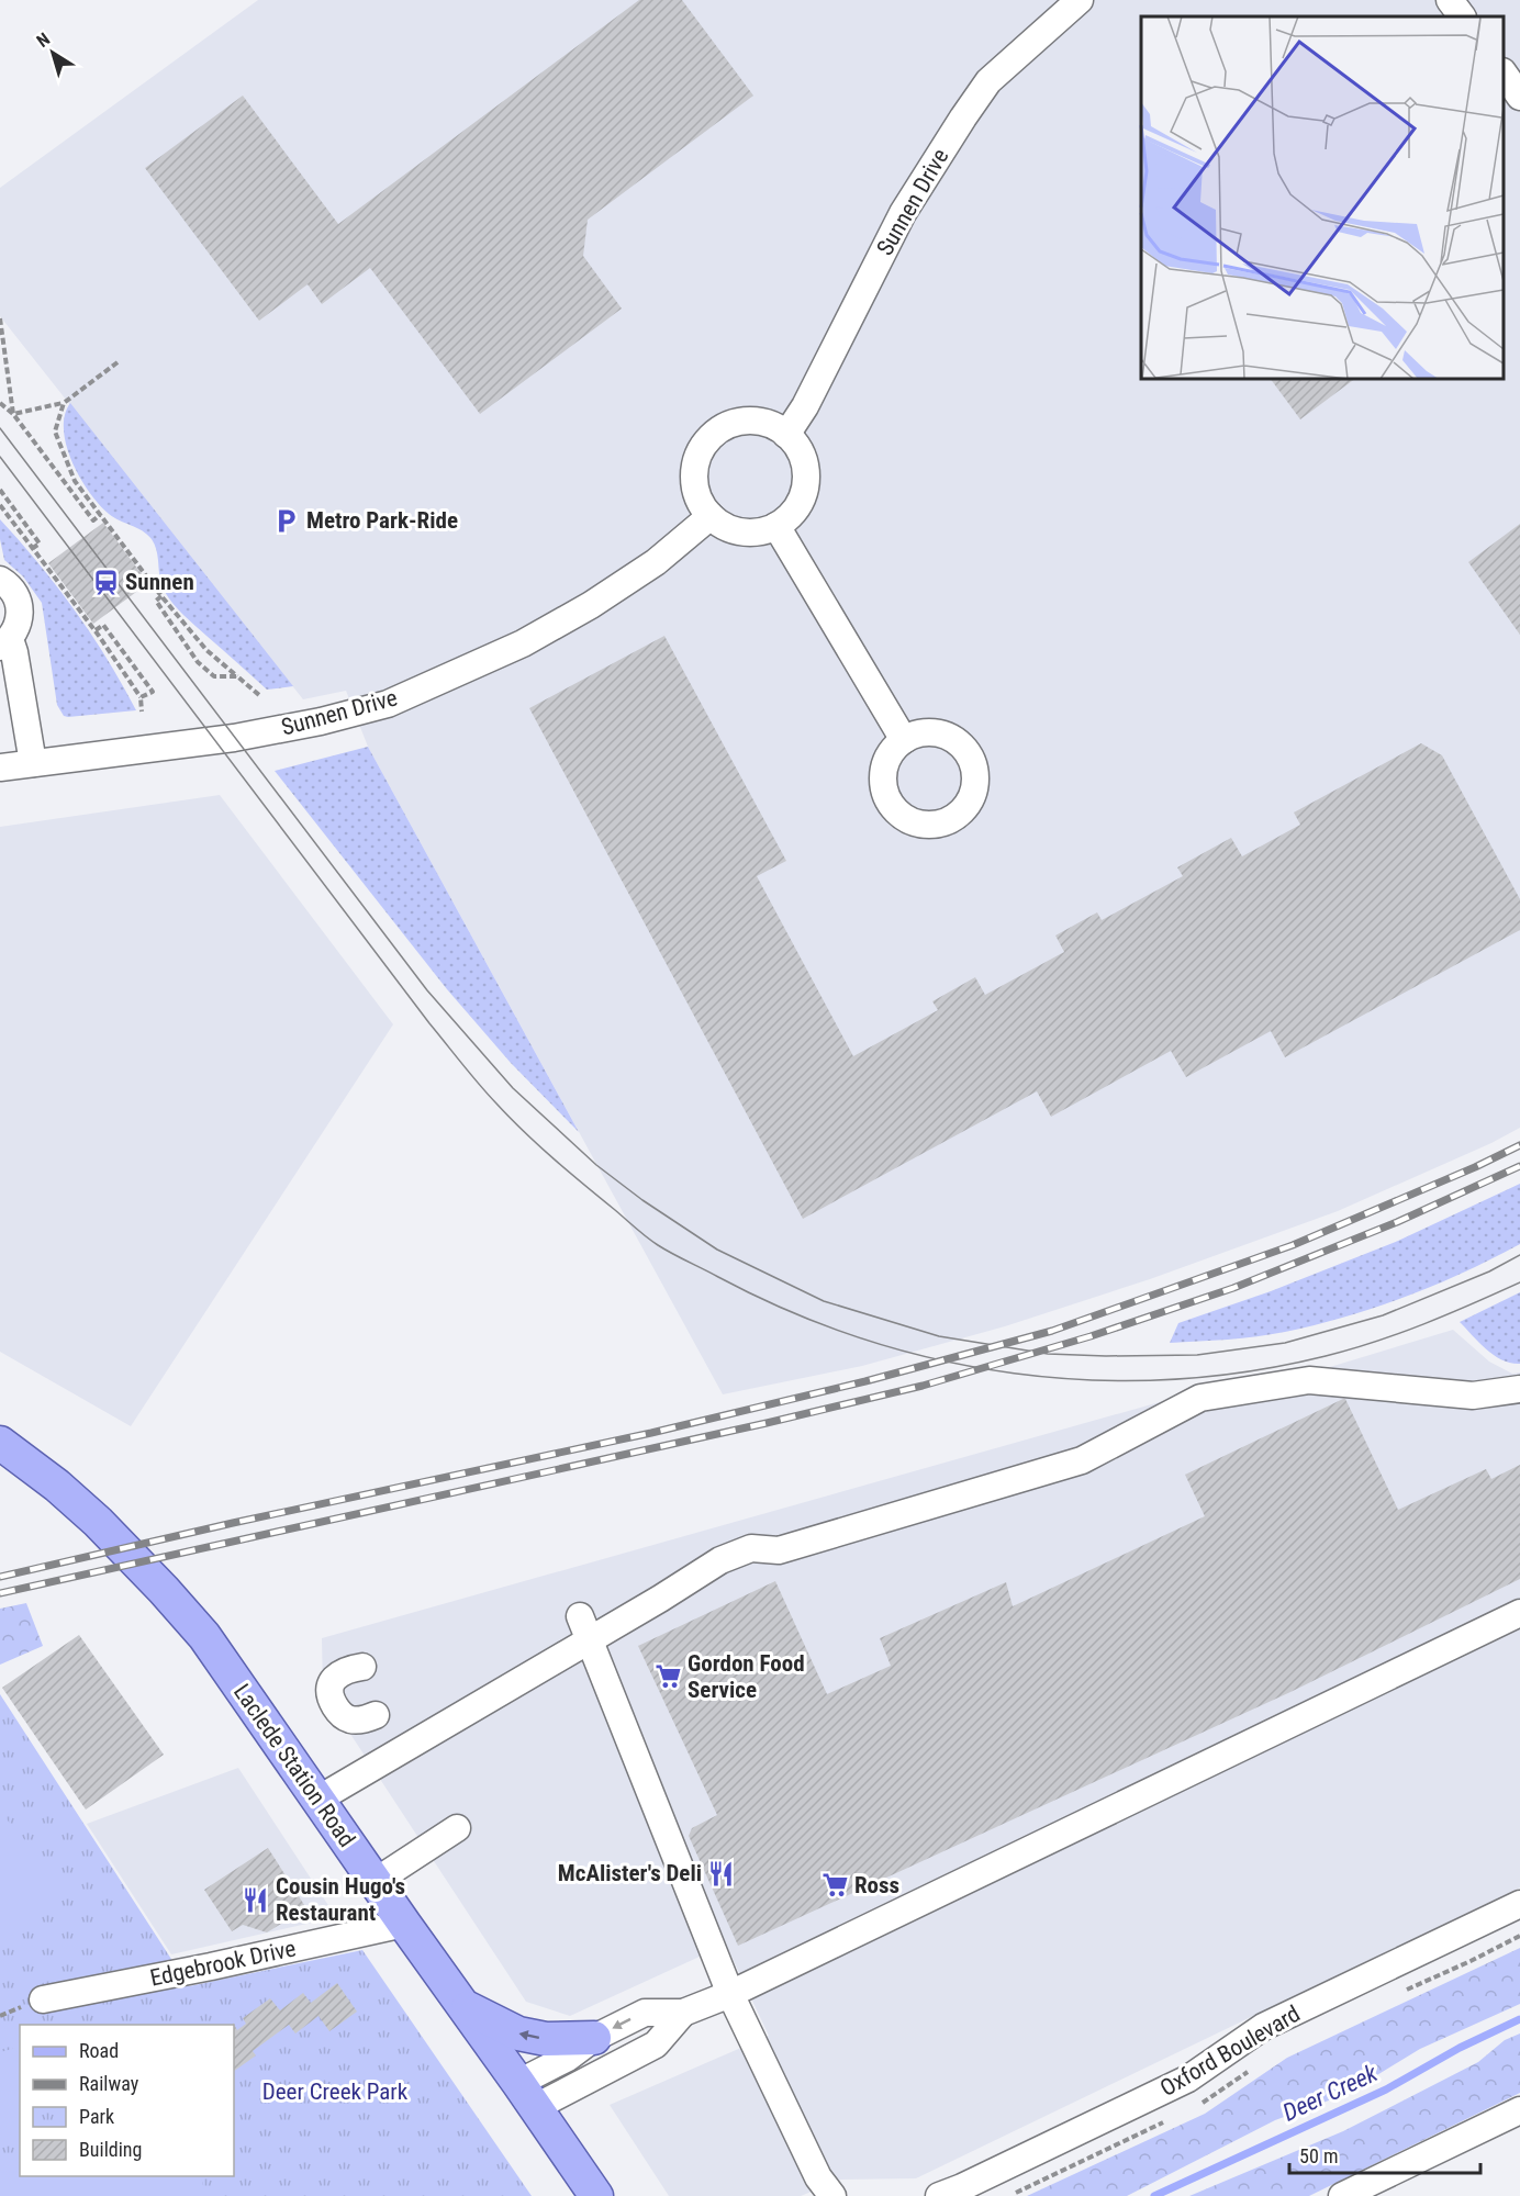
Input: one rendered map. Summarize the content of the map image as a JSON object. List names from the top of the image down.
{
  "streets": {
    "main road": ["Laclede Station Road"],
    "street": ["Sunnen Drive", "Edgebrook Drive", "Oxford Boulevard"]
  },
  "crossings": [
    ["Laclede Station Road", "Edgebrook Drive"]
  ],
  "water": ["Deer Creek"],
  "parks": ["Deer Creek Park"],
  "places": {
    "parking": ["Metro Park-Ride"],
    "station": ["Sunnen"],
    "supermarket": ["Gordon Food Service", "Ross"],
    "restaurant": ["McAlister's Deli", "Cousin Hugo's Restaurant"]
  },
  "legend": [
    "Road",
    "Railway",
    "Park",
    "Building"
  ],
  "scale_bar": "50 m",
  "north": "top left"
}
